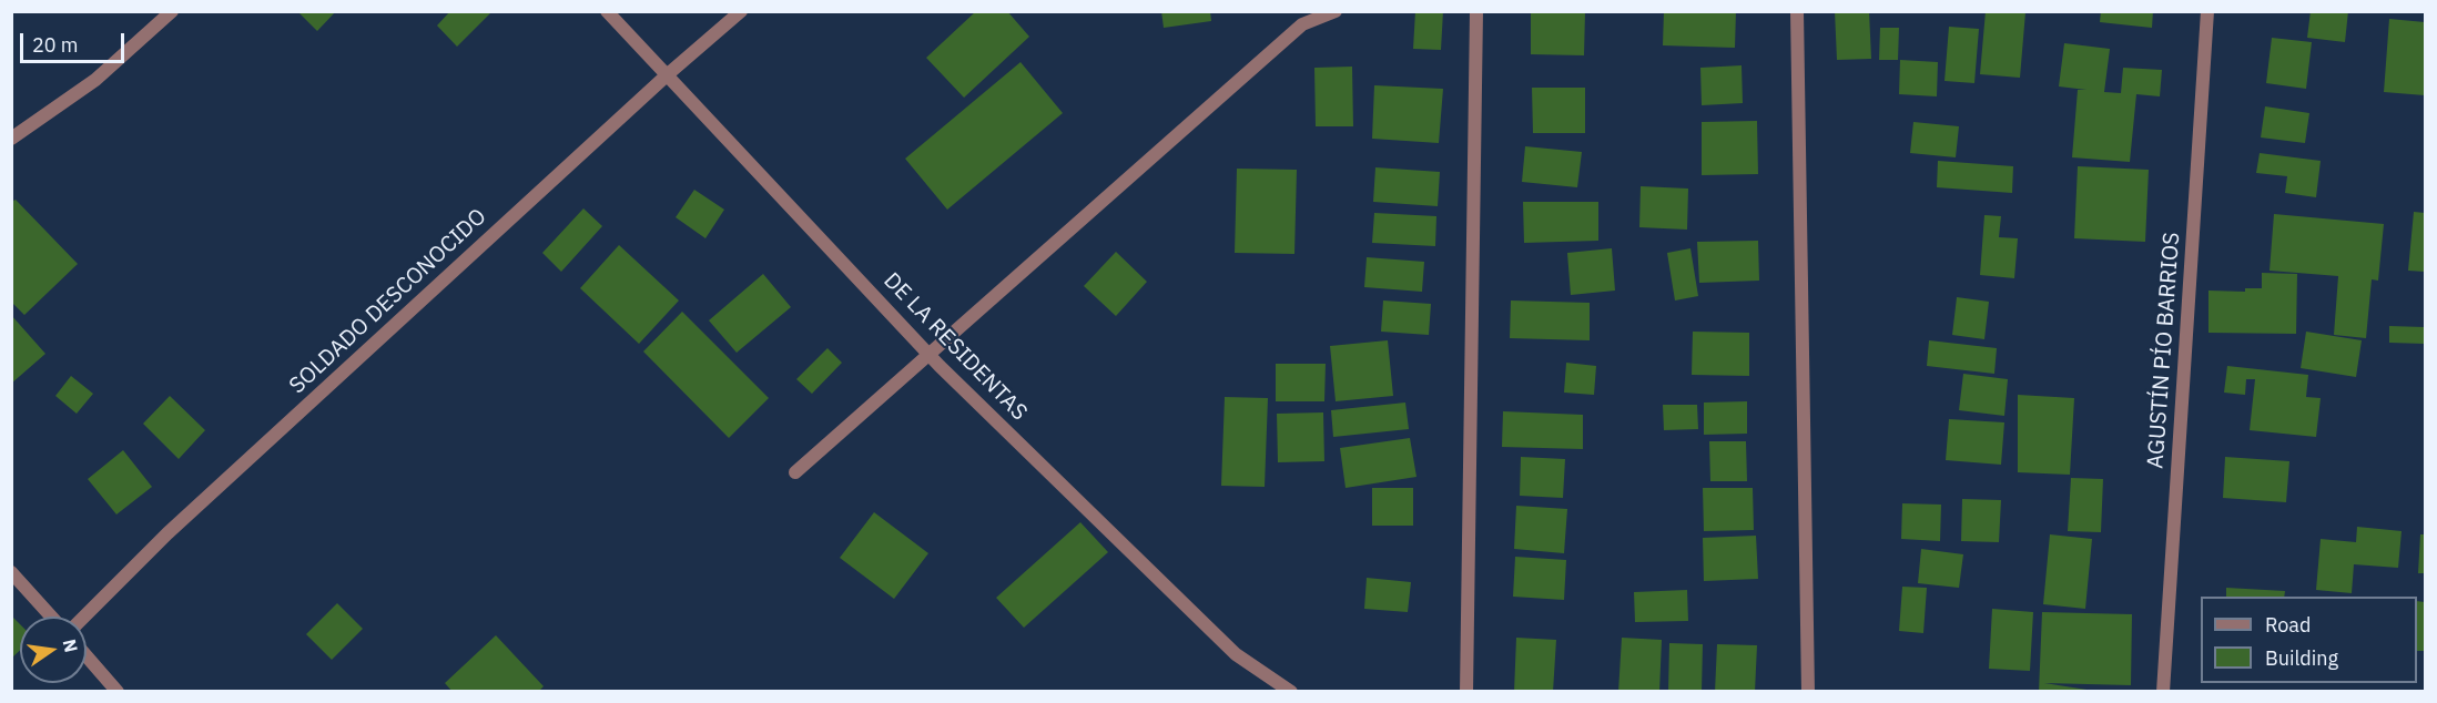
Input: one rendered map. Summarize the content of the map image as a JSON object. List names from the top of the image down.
{
  "streets": {
    "street": ["SOLDADO DESCONOCIDO", "DE LA RESIDENTAS", "AGUSTÍN PÍO BARRIOS"]
  },
  "crossings": [
    ["SOLDADO DESCONOCIDO", "DE LA RESIDENTAS"]
  ],
  "legend": ["Road", "Building"],
  "scale_bar": "20 m",
  "north": "right"
}
